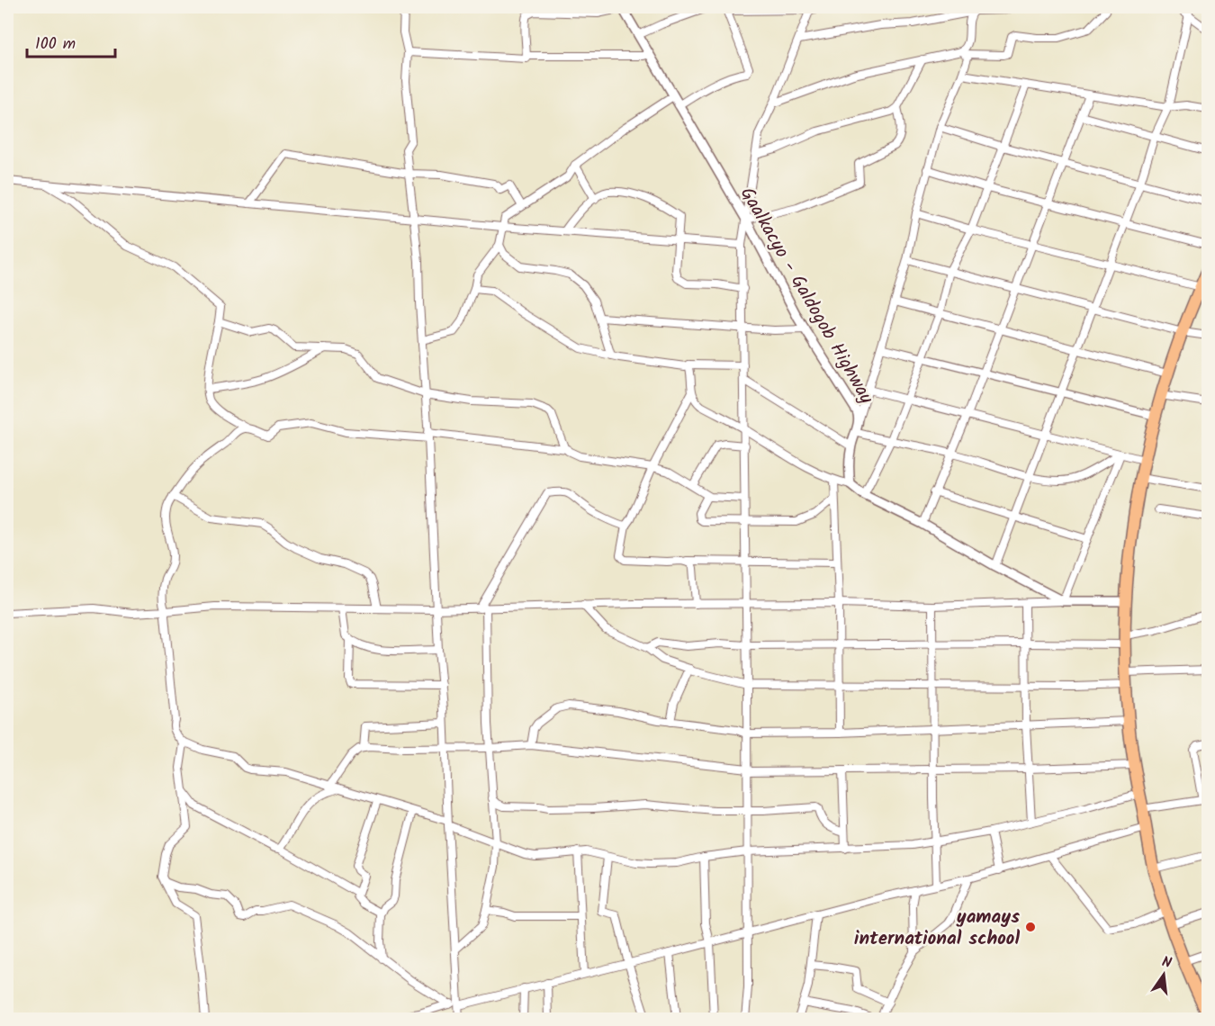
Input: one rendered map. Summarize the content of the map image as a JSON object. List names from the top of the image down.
{
  "streets": {
    "street": ["Gaalkacyo - Galdogob Highway"]
  },
  "places": ["yamays international school"],
  "scale_bar": "100 m",
  "north": "top"
}
